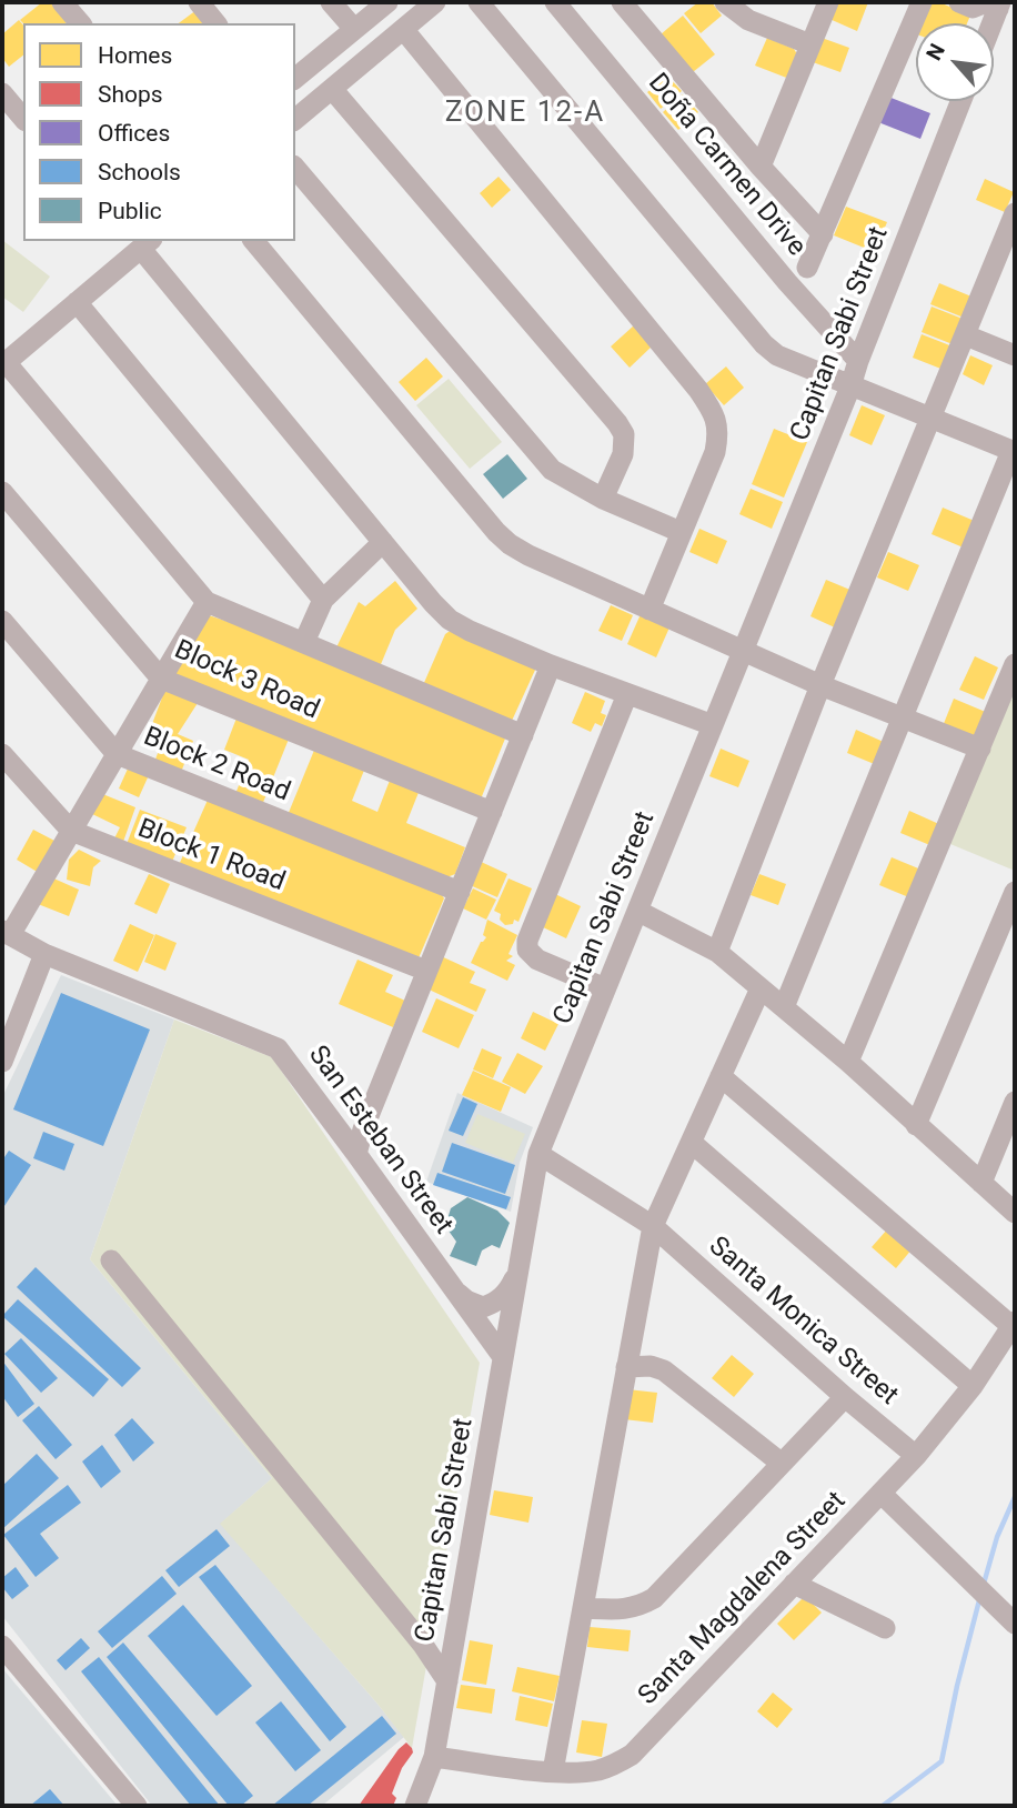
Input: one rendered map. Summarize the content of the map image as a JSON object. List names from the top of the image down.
{
  "streets": {
    "street": [
      "Doña Carmen Drive",
      "Capitan Sabi Street",
      "Block 3 Road",
      "Block 2 Road",
      "Block 1 Road",
      "San Esteban Street",
      "Santa Monica Street",
      "Santa Magdalena Street"
    ]
  },
  "crossings": [
    ["Doña Carmen Drive", "Capitan Sabi Street"],
    ["Capitan Sabi Street", "San Esteban Street"],
    ["Capitan Sabi Street", "Santa Monica Street"],
    ["Capitan Sabi Street", "Santa Magdalena Street"],
    ["Santa Monica Street", "Santa Magdalena Street"]
  ],
  "districts": ["ZONE 12-A"],
  "legend": [
    "Homes",
    "Shops",
    "Offices",
    "Schools",
    "Public"
  ],
  "north": "top left"
}
